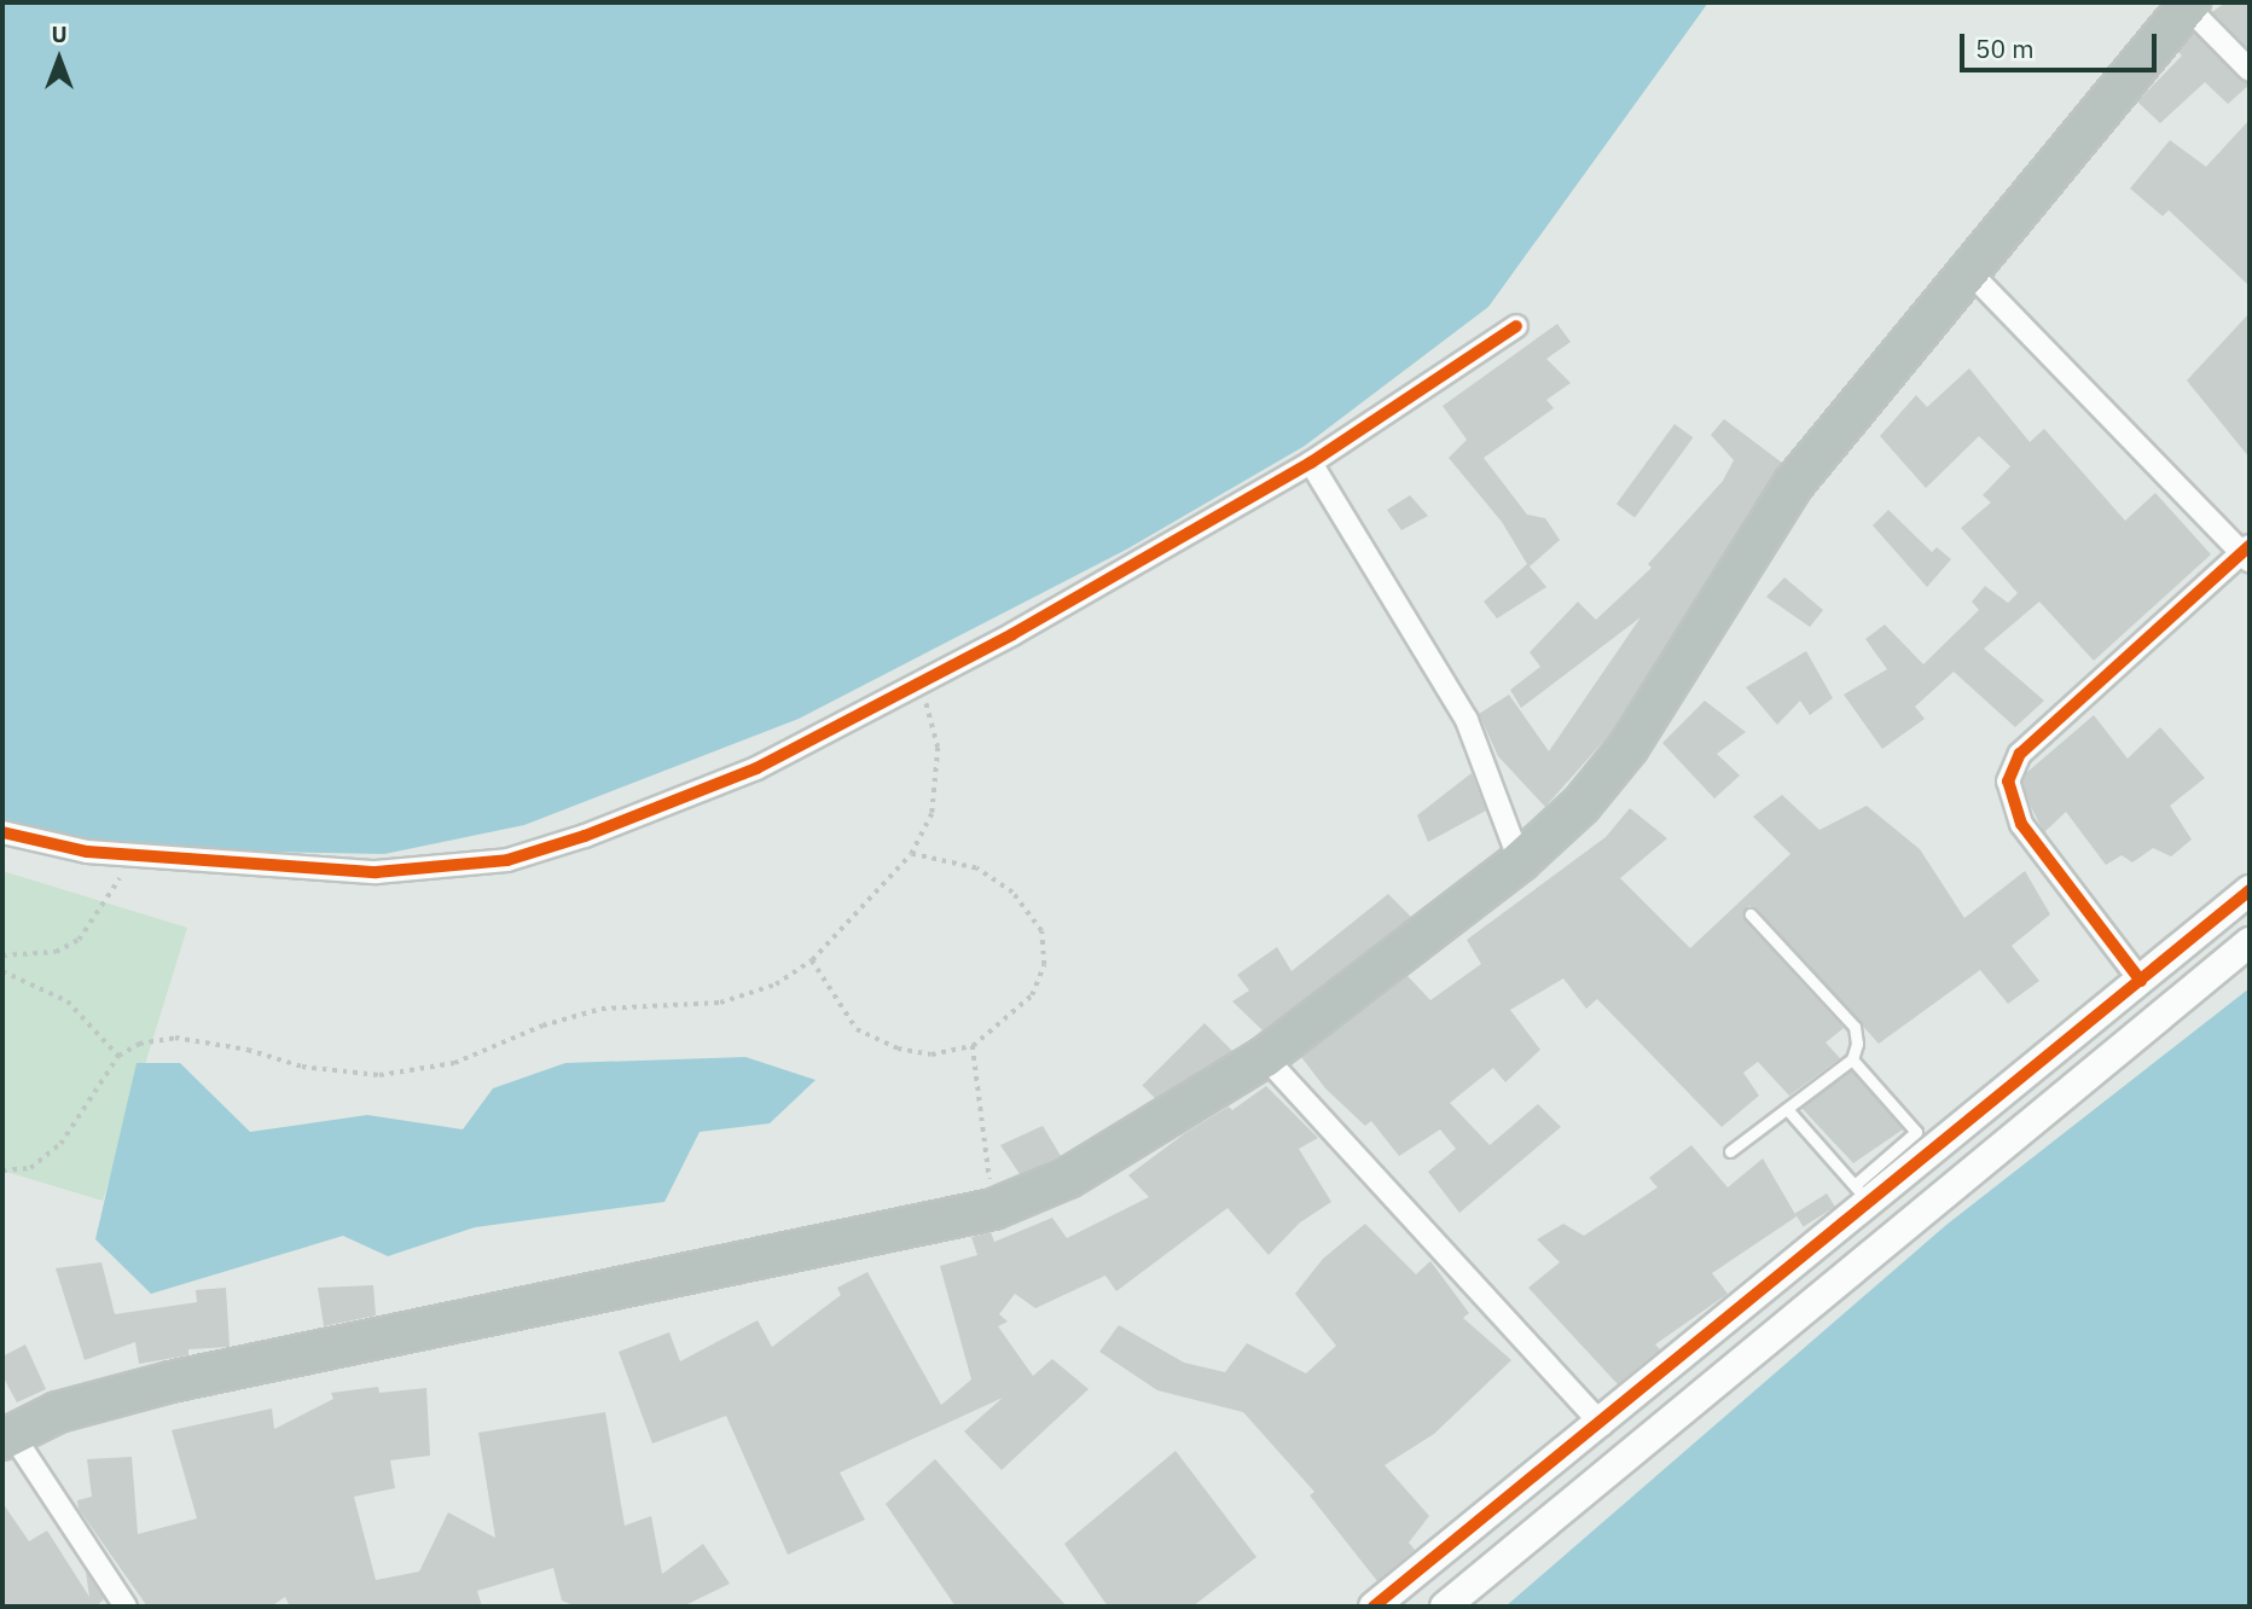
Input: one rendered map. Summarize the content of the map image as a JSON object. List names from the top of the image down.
{
  "scale_bar": "50 m",
  "north": "top"
}
